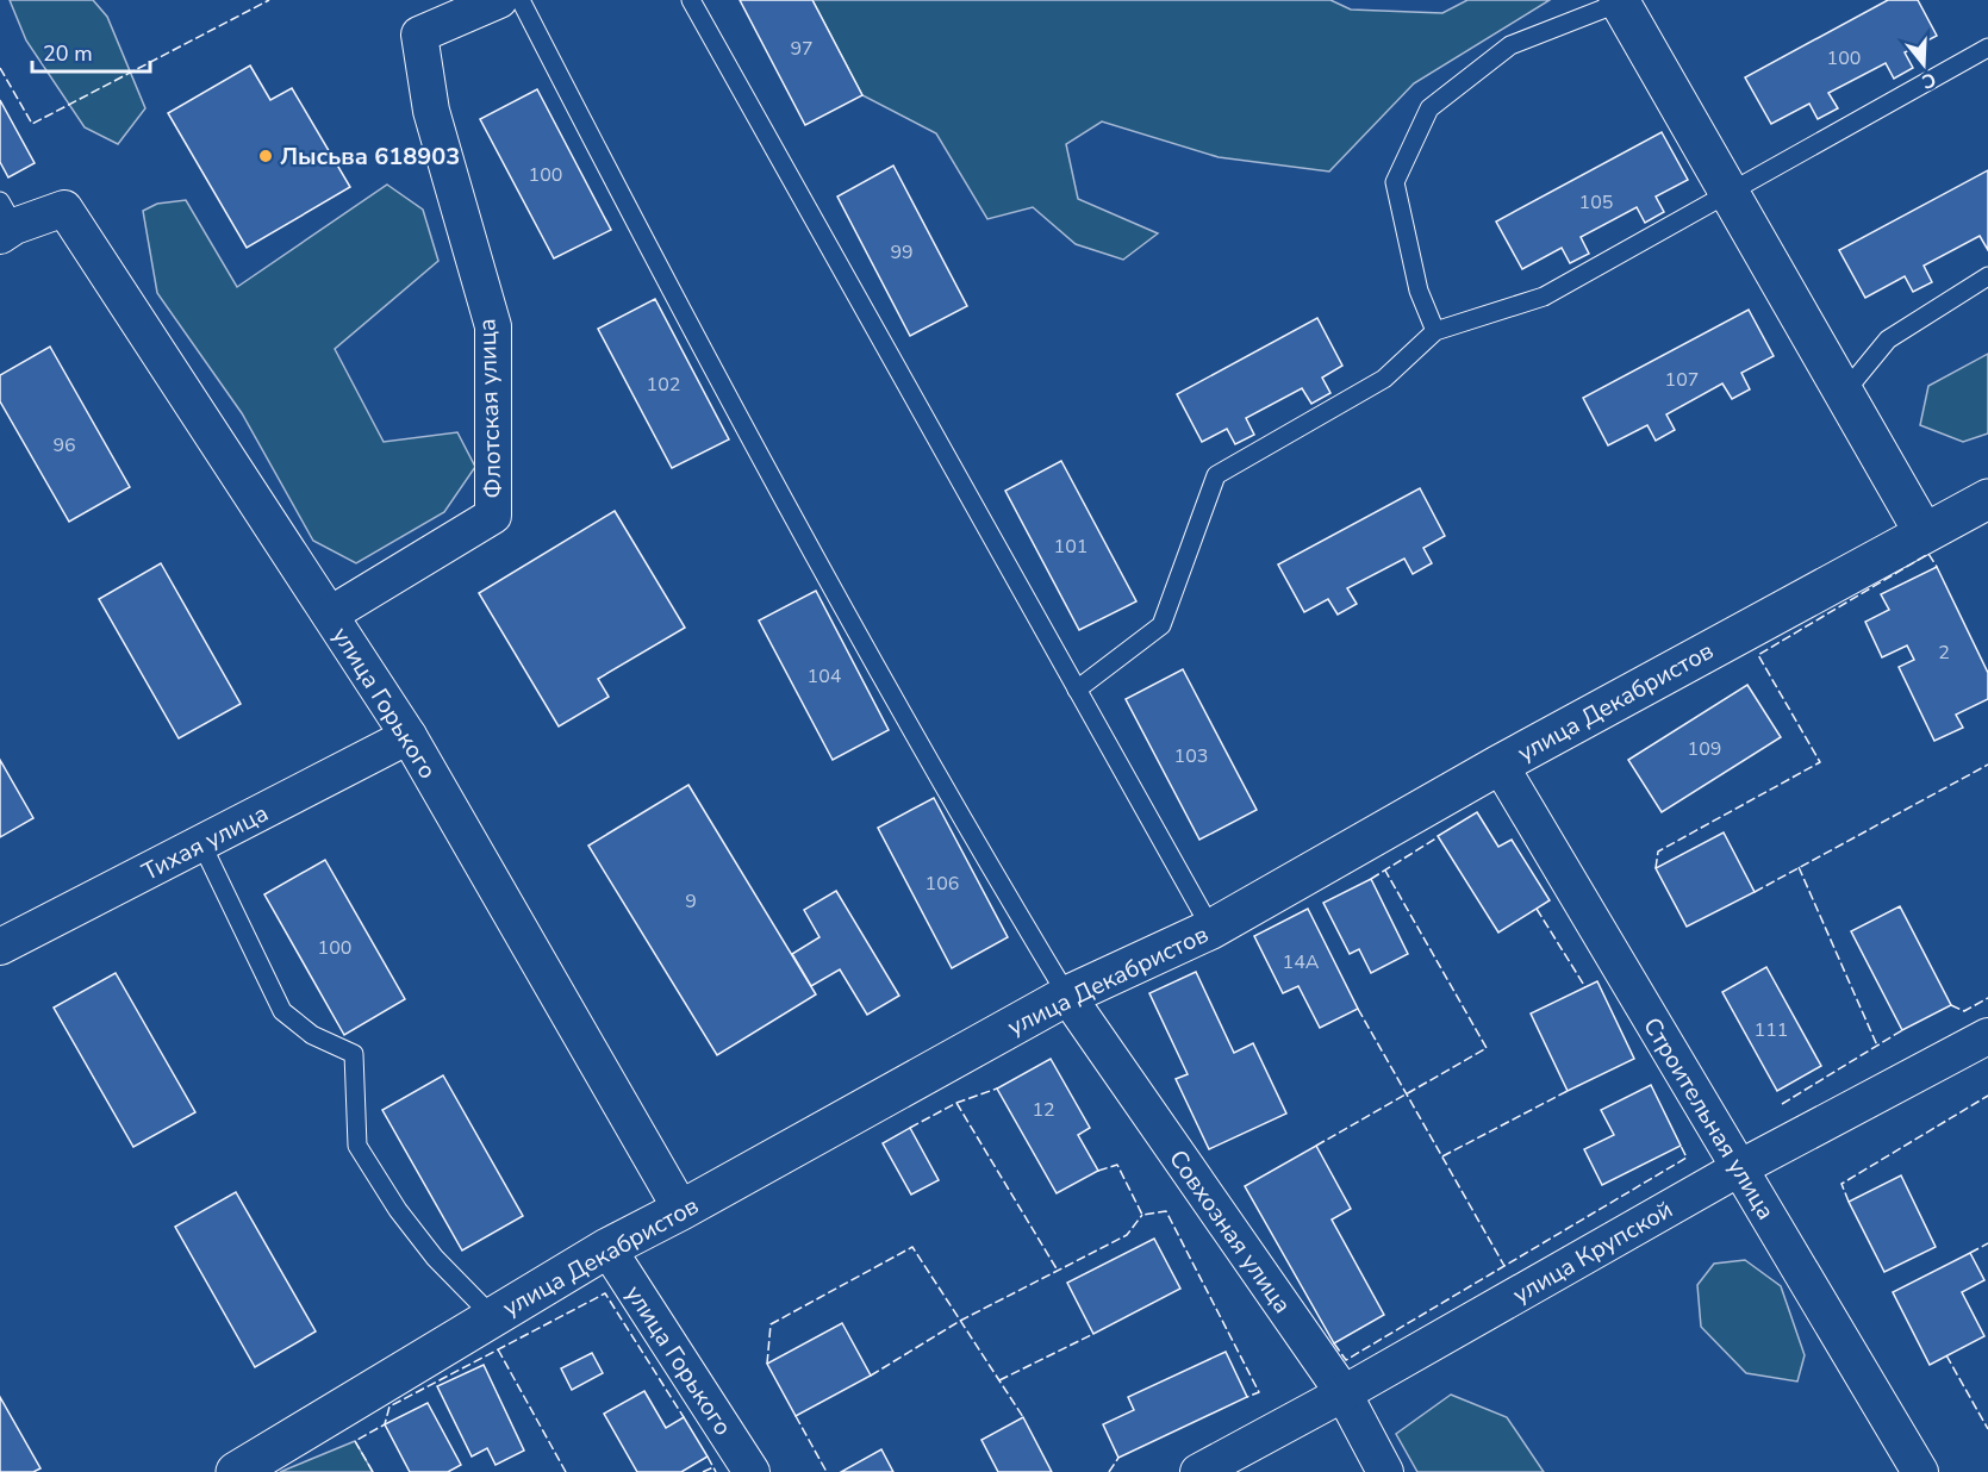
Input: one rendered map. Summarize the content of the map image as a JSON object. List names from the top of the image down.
{
  "streets": {
    "street": [
      "Флотская улица",
      "улица Декабристов",
      "улица Горького",
      "Тихая улица",
      "Строительная улица",
      "Совхозная улица",
      "улица Крупской"
    ]
  },
  "crossings": [
    ["Флотская улица", "улица Горького"],
    ["улица Декабристов", "улица Горького"],
    ["улица Декабристов", "Строительная улица"],
    ["улица Декабристов", "Совхозная улица"],
    ["улица Горького", "Тихая улица"],
    ["Строительная улица", "улица Крупской"],
    ["Совхозная улица", "улица Крупской"]
  ],
  "places": ["Лысьва 618903"],
  "house_numbers": [
    "97",
    "100",
    "100",
    "105",
    "99",
    "107",
    "102",
    "96",
    "101",
    "2",
    "104",
    "109",
    "103",
    "106",
    "9",
    "100",
    "14А",
    "111",
    "12"
  ],
  "scale_bar": "20 m",
  "north": "bottom"
}
